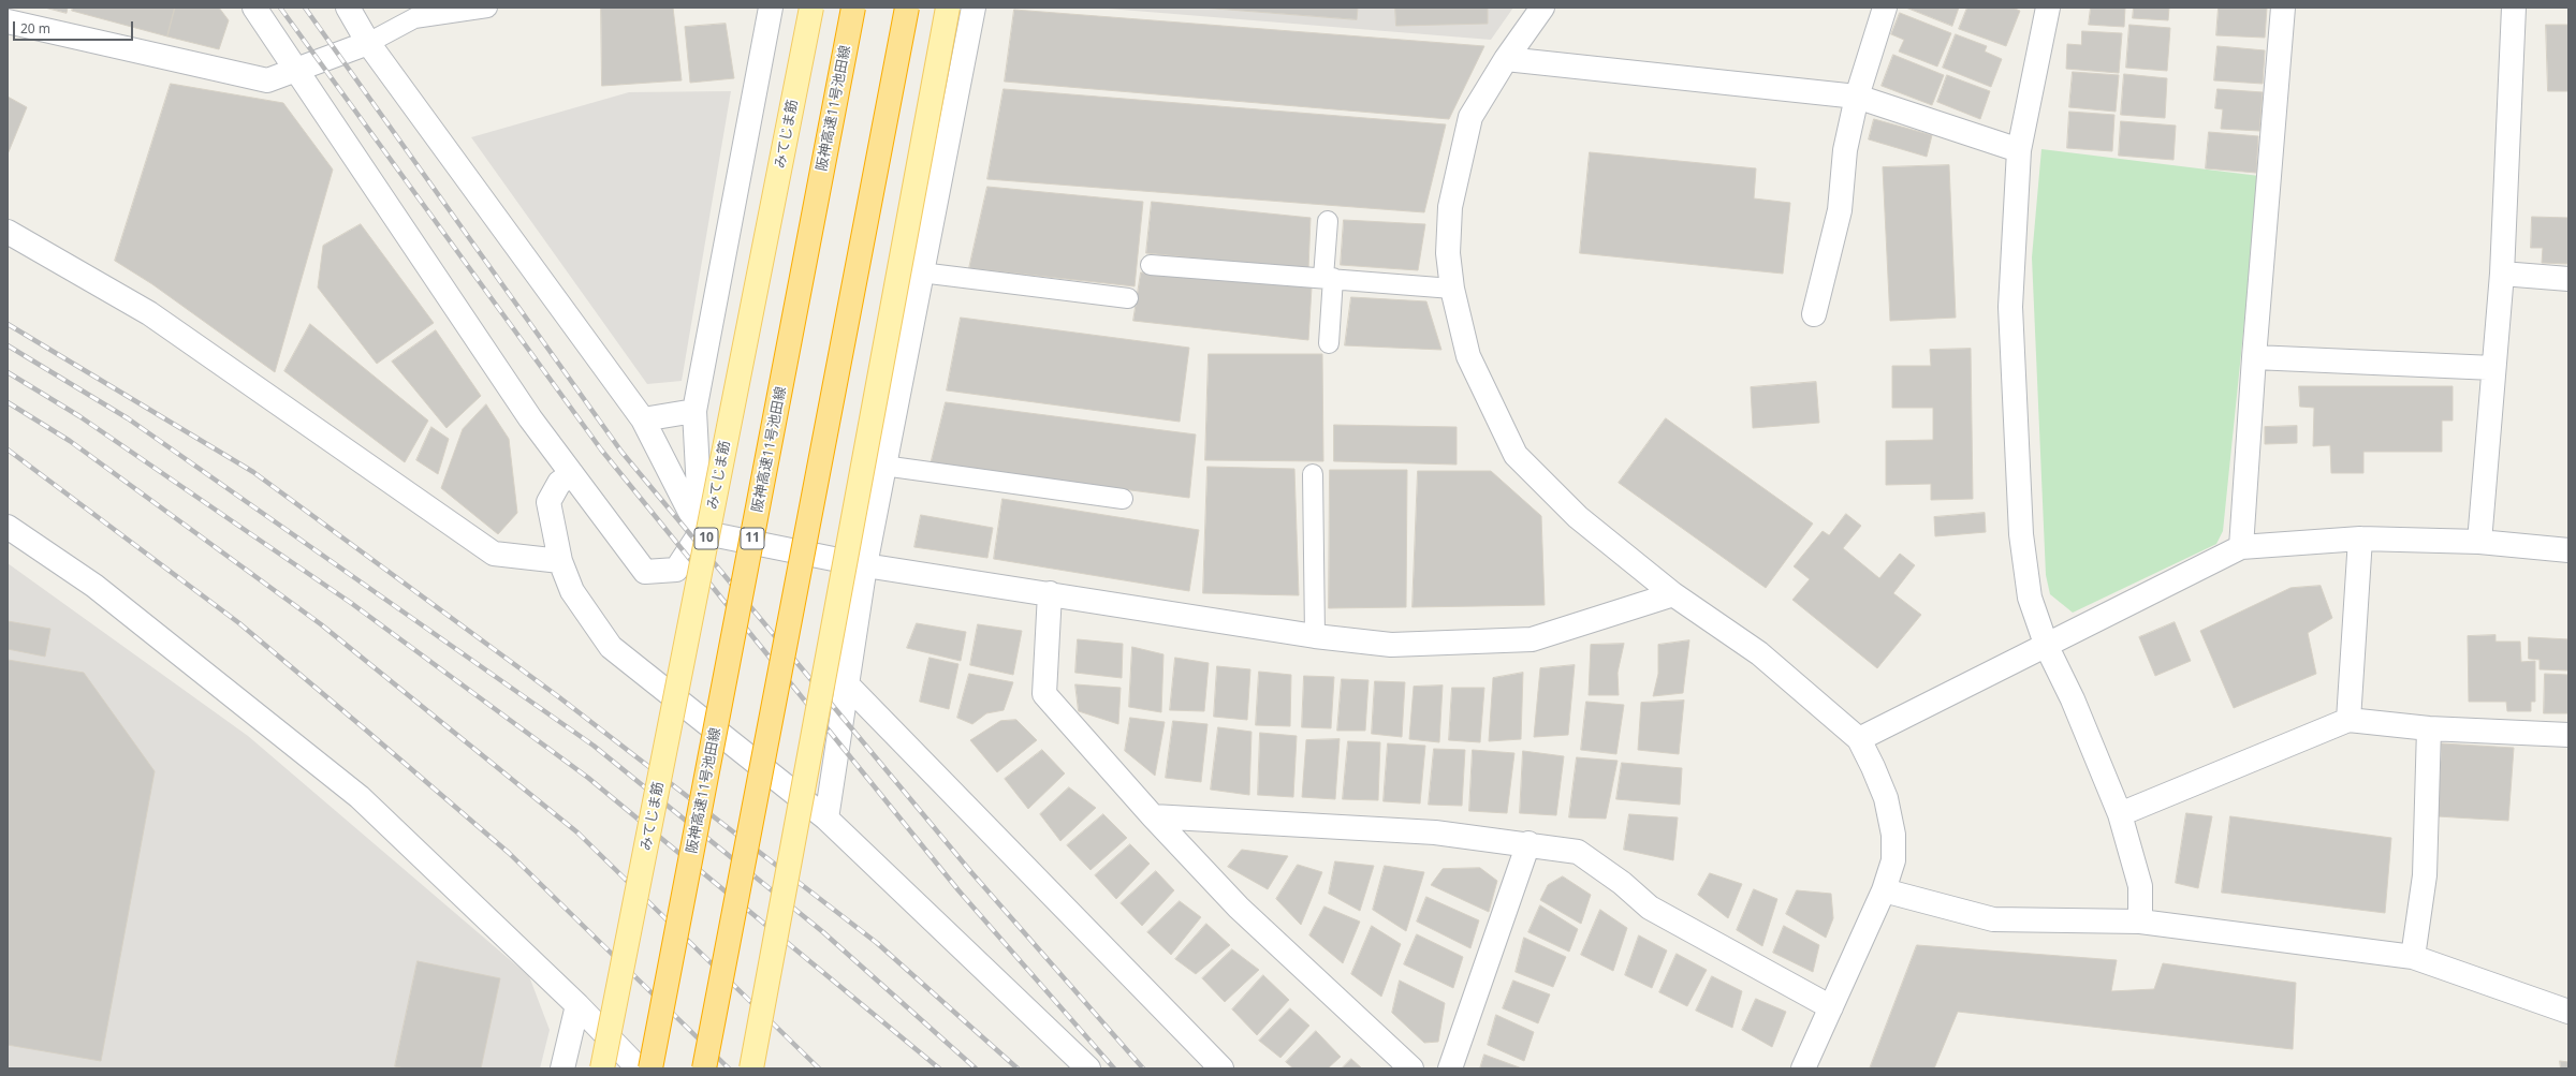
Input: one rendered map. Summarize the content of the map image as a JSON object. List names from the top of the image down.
{
  "streets": {
    "highway": ["阪神高速11号池田線", "11"],
    "main road": ["みてじま筋", "10"]
  },
  "scale_bar": "20 m"
}
